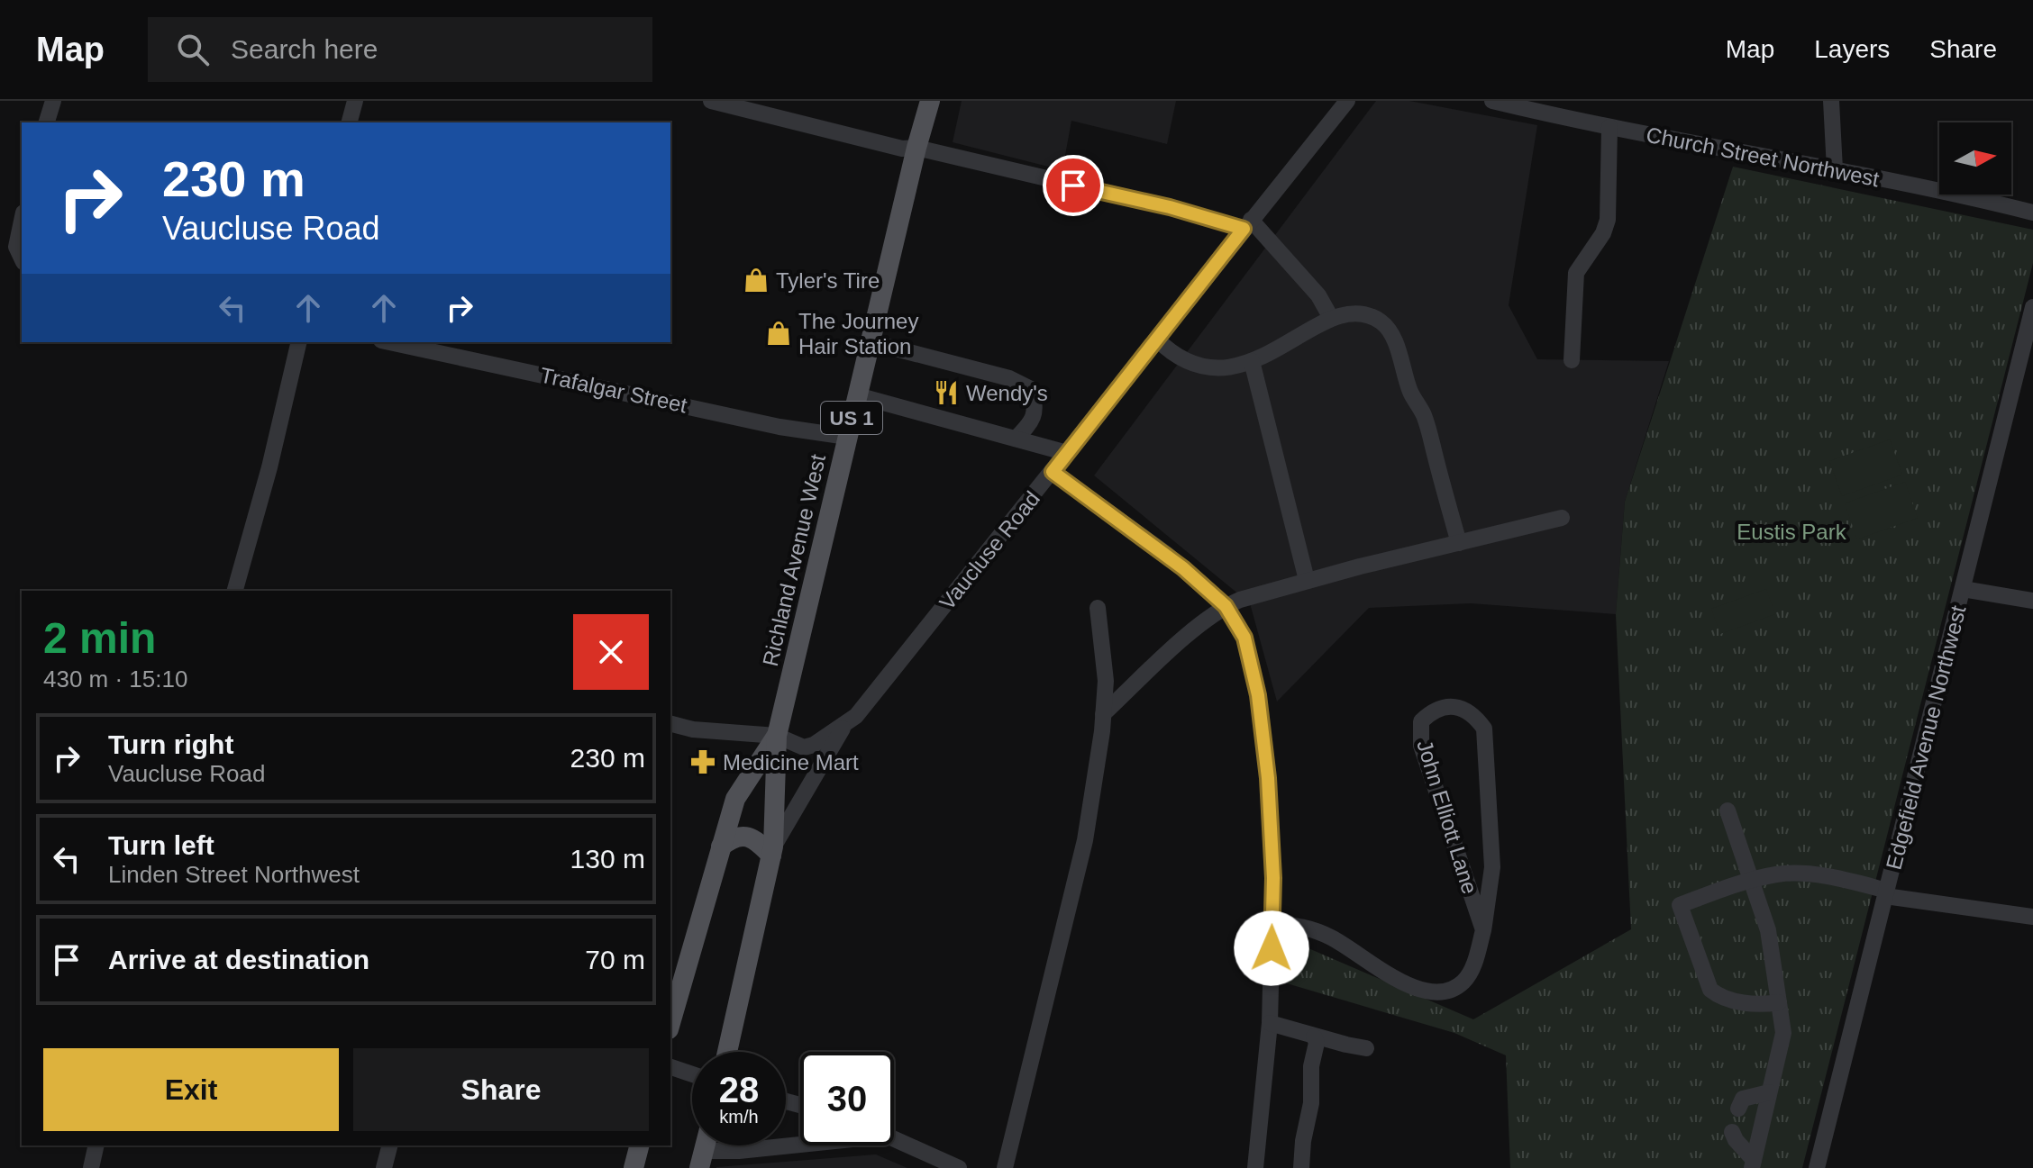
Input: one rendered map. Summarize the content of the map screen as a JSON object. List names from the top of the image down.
{
  "streets": {
    "main road": ["US 1", "Richland Avenue West"],
    "street": [
      "Church Street Northwest",
      "Trafalgar Street",
      "Vaucluse Road",
      "Edgefield Avenue Northwest",
      "John Elliott Lane"
    ]
  },
  "crossings": [
    ["Trafalgar Street", "Richland Avenue West"]
  ],
  "parks": ["Eustis Park"],
  "places": {
    "shop": ["Tyler's Tire", "The Journey Hair Station"],
    "restaurant": ["Wendy's"],
    "pharmacy": ["Medicine Mart"]
  },
  "north": "right",
  "page": {
    "header": "Map",
    "search": "Search here",
    "nav": ["Map", "Layers", "Share"],
    "turn": ["230 m", "Vaucluse Road"],
    "heading": ["2 min", "430 m · 15:10"],
    "list": [
      {
        "name": "Turn right",
        "note": "Vaucluse Road",
        "value": "230 m"
      },
      {
        "name": "Turn left",
        "note": "Linden Street Northwest",
        "value": "130 m"
      },
      {
        "name": "Arrive at destination",
        "value": "70 m"
      }
    ],
    "buttons": ["Exit", "Share"],
    "speed": "28 km/h",
    "limit": "30"
  }
}
